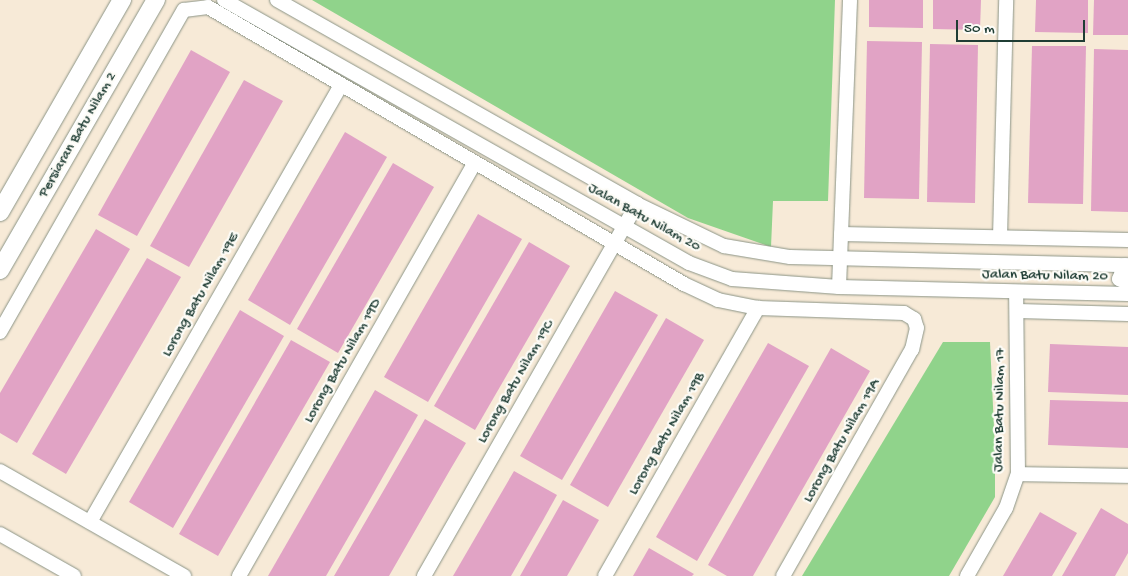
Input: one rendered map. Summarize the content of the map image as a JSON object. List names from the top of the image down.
{
  "streets": {
    "street": [
      "Persiaran Batu Nilam 2",
      "Jalan Batu Nilam 20",
      "Lorong Batu Nilam 19E",
      "Lorong Batu Nilam 19D",
      "Lorong Batu Nilam 19C",
      "Jalan Batu Nilam 17",
      "Lorong Batu Nilam 19B",
      "Lorong Batu Nilam 19A"
    ]
  },
  "crossings": [
    ["Jalan Batu Nilam 20", "Lorong Batu Nilam 19C"],
    ["Jalan Batu Nilam 20", "Jalan Batu Nilam 17"],
    ["Lorong Batu Nilam 19B", "Lorong Batu Nilam 19A"]
  ],
  "scale_bar": "50 m"
}
